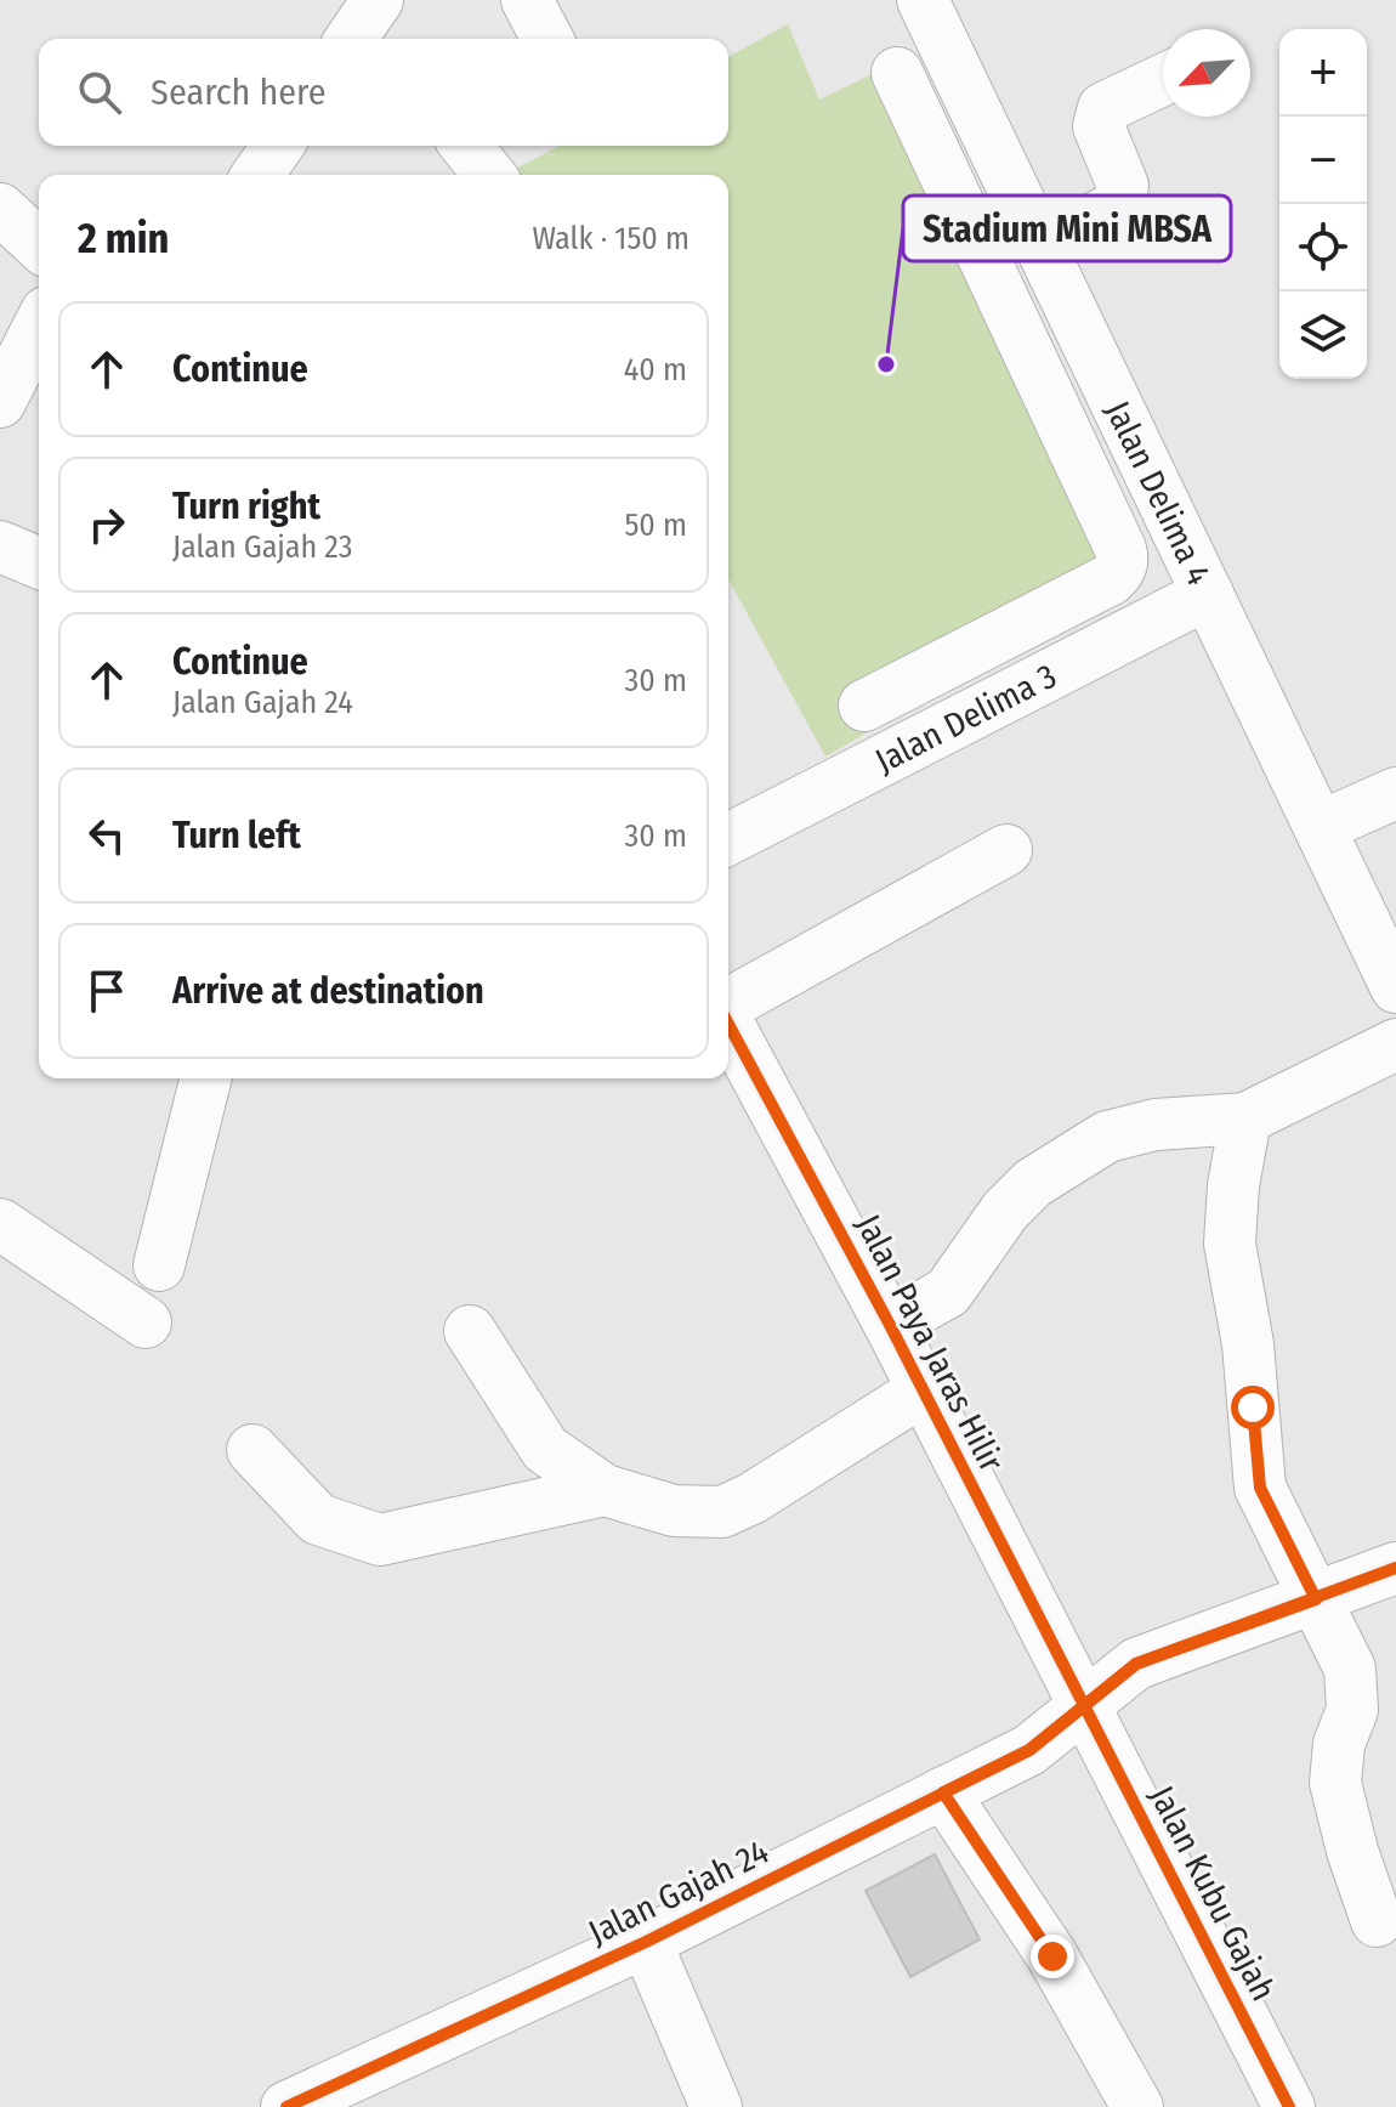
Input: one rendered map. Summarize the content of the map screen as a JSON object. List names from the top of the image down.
{
  "streets": {
    "street": [
      "Jalan Delima 4",
      "Jalan Delima 3",
      "Jalan Paya Jaras Hilir",
      "Jalan Gajah 24",
      "Jalan Kubu Gajah"
    ]
  },
  "crossings": [
    ["Jalan Delima 4", "Jalan Delima 3"],
    ["Jalan Paya Jaras Hilir", "Jalan Gajah 24"],
    ["Jalan Paya Jaras Hilir", "Jalan Kubu Gajah"],
    ["Jalan Gajah 24", "Jalan Kubu Gajah"]
  ],
  "places": ["Stadium Mini MBSA"],
  "north": "bottom left",
  "page": {
    "map_buttons": ["+", "−"],
    "search": "Search here",
    "heading": ["2 min", "Walk · 150 m"],
    "list": [
      ["Continue", "40 m"],
      ["Turn right", "Jalan Gajah 23", "50 m"],
      ["Continue", "Jalan Gajah 24", "30 m"],
      ["Turn left", "30 m"],
      "Arrive at destination"
    ]
  }
}
